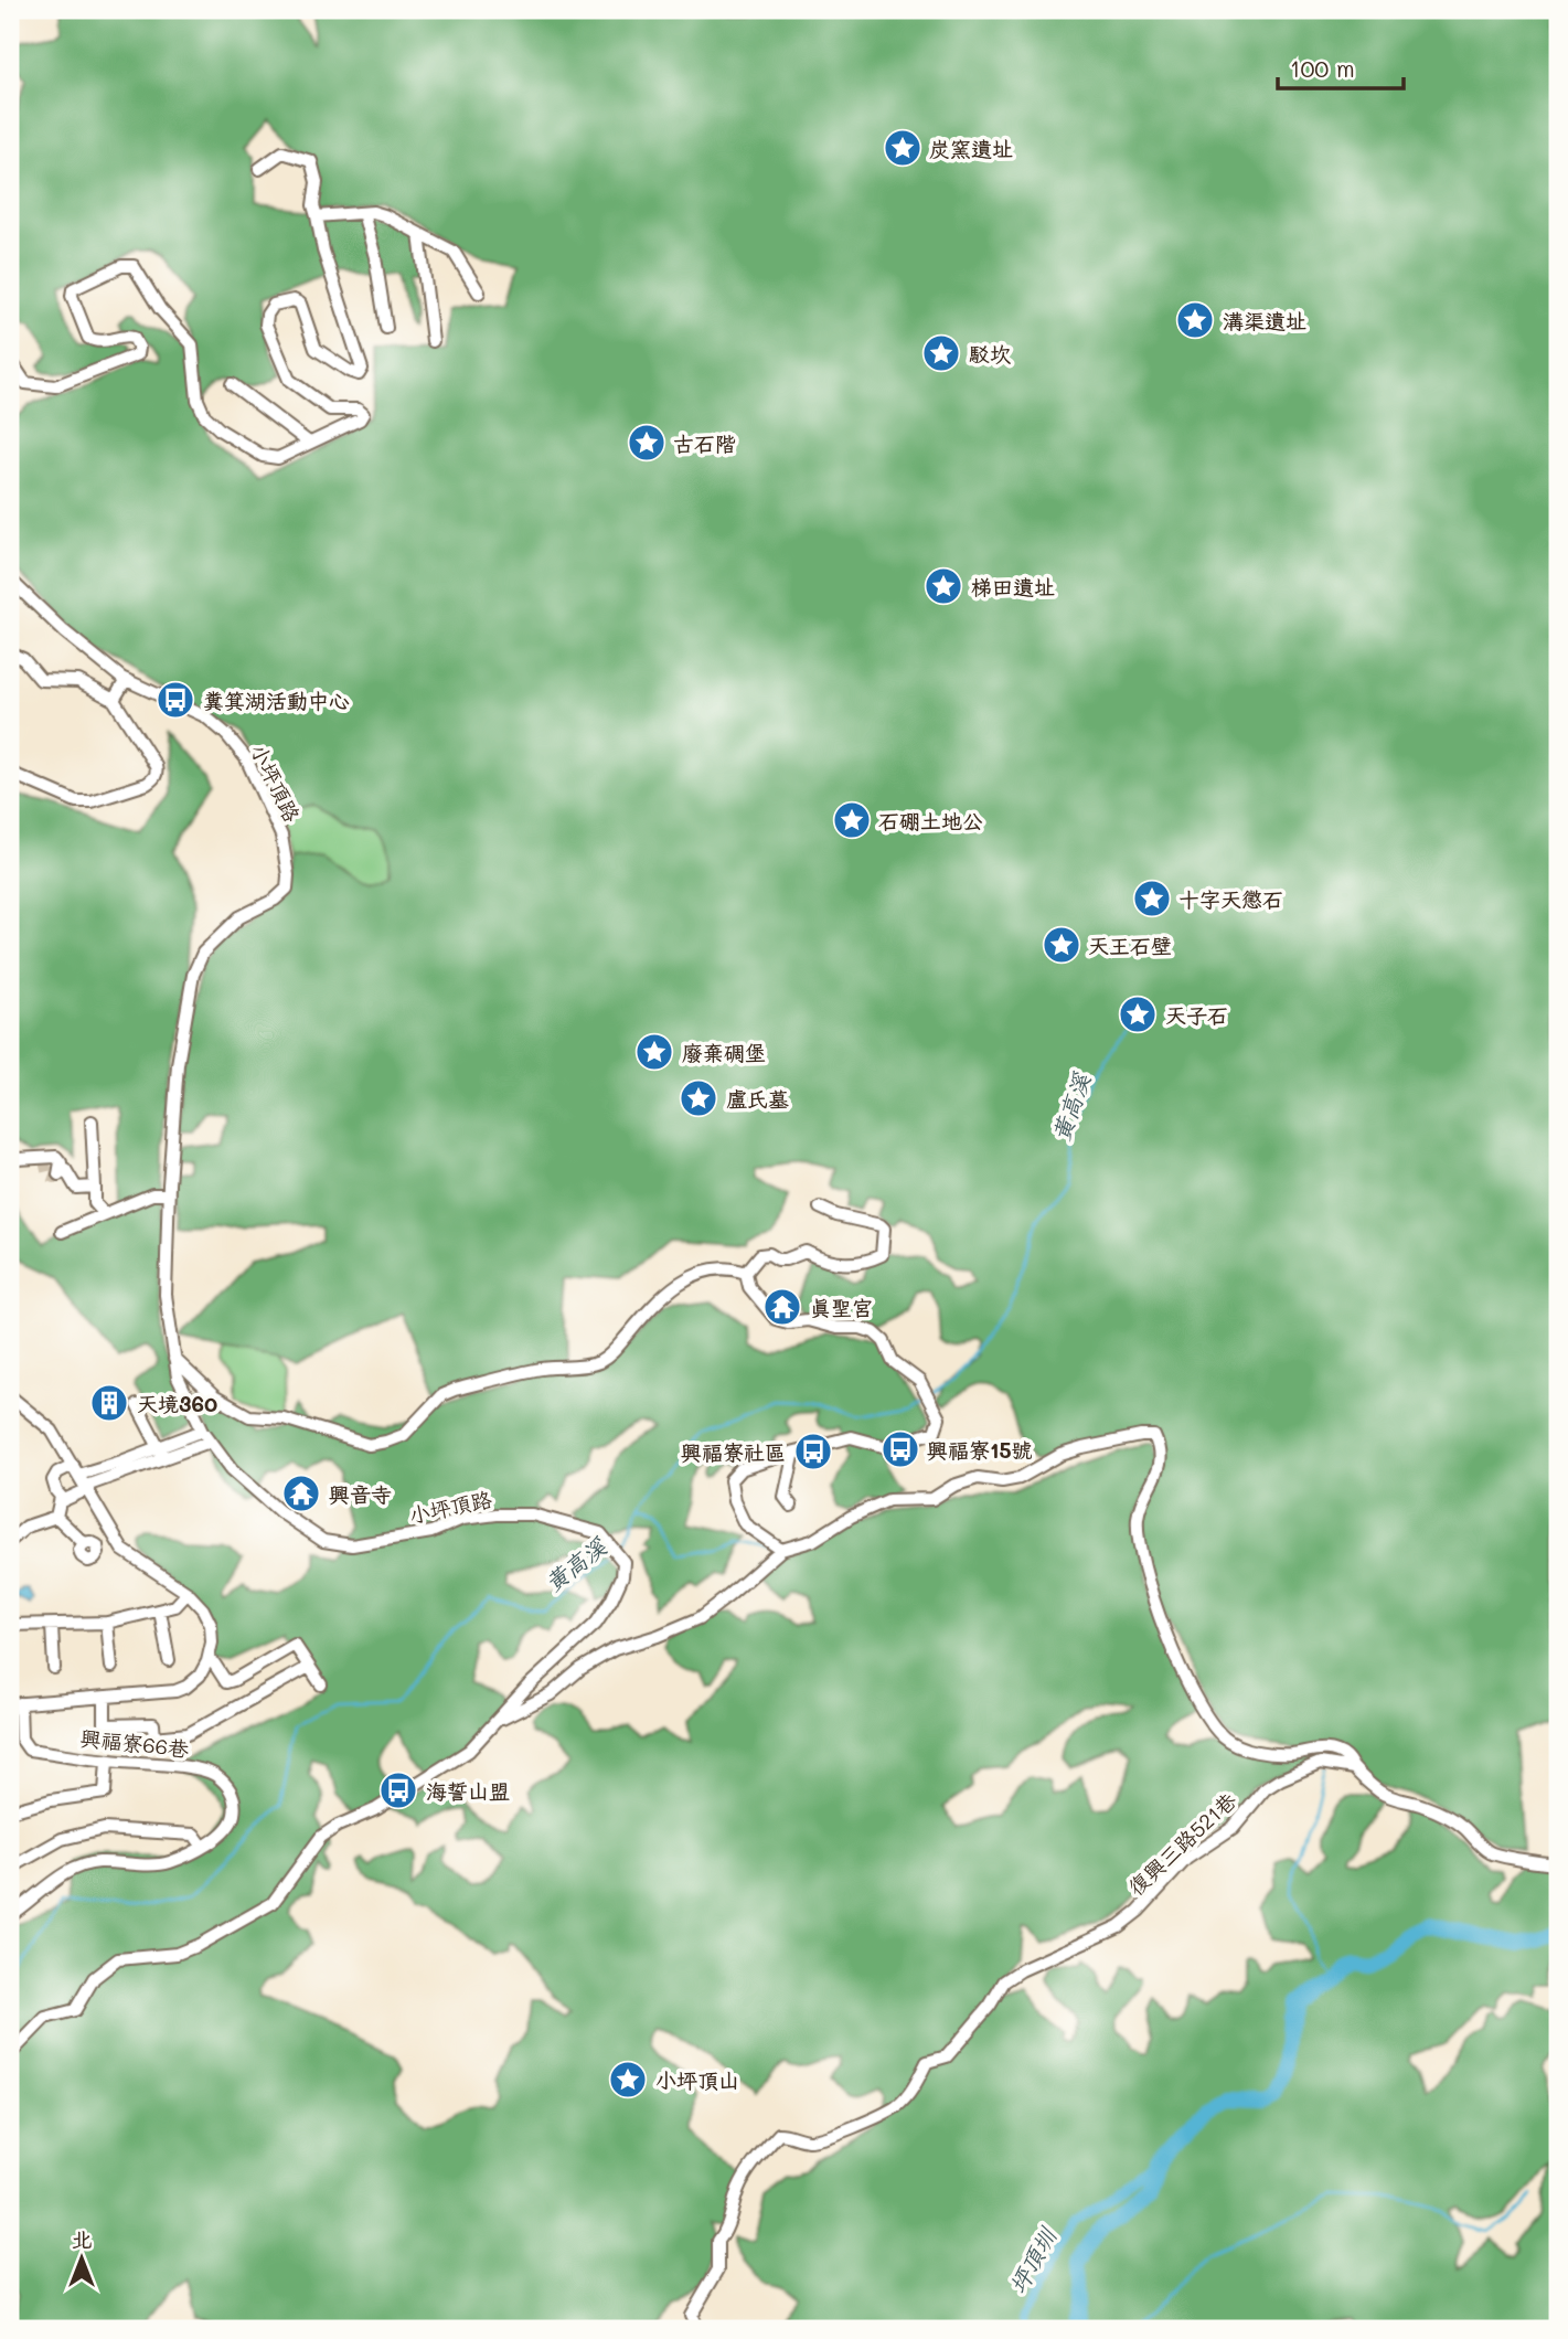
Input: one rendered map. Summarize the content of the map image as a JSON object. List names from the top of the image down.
{
  "streets": {
    "street": ["小坪頂路", "興福寮66巷", "復興三路521巷"]
  },
  "water": ["黃高溪", "坪頂圳"],
  "places": {
    "place": [
      "炭窯遺址",
      "溝渠遺址",
      "駁坎",
      "古石階",
      "梯田遺址",
      "石硼土地公",
      "十字天懲石",
      "天王石壁",
      "天子石",
      "廢棄碉堡",
      "盧氏墓",
      "小坪頂山"
    ],
    "bus stop": [
      "糞箕湖活動中心",
      "興福寮15號",
      "興福寮社區",
      "海誓山盟"
    ],
    "temple": ["真聖宮", "興音寺"],
    "building": ["天境360"]
  },
  "scale_bar": "100 m",
  "north": "top"
}
